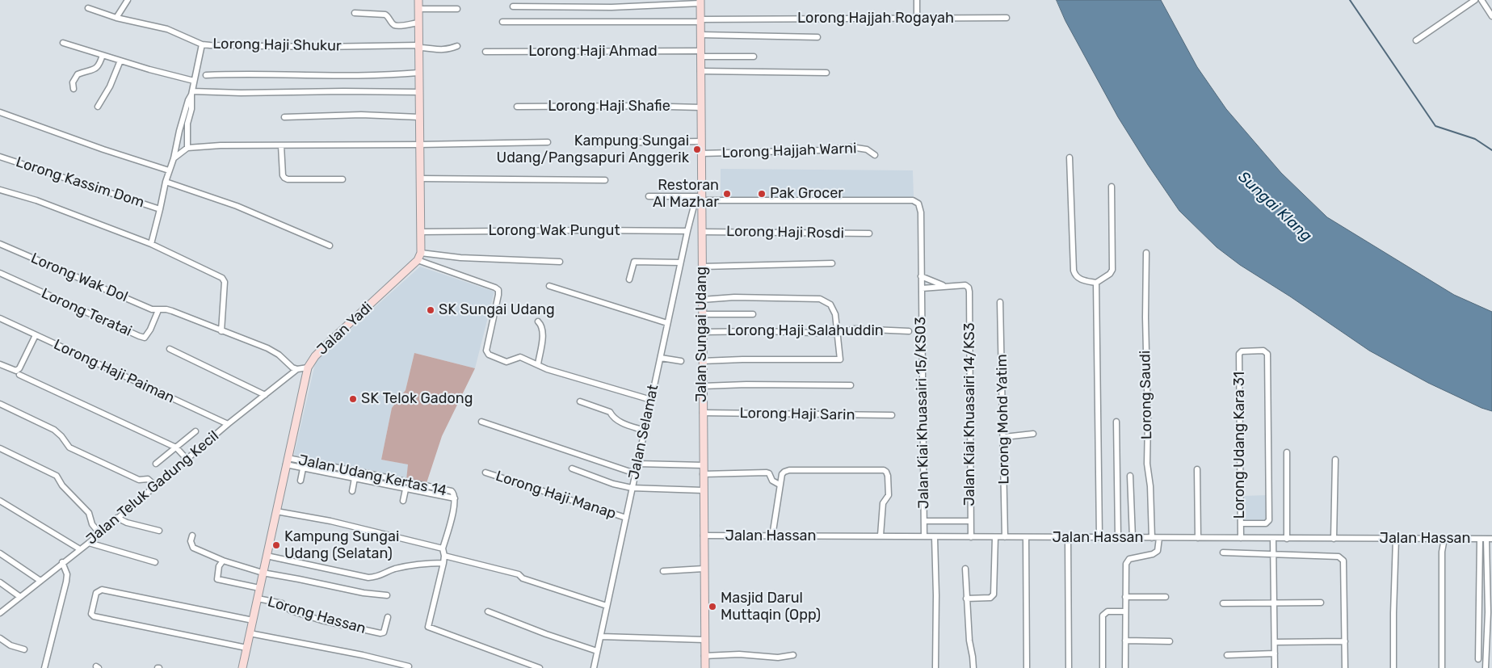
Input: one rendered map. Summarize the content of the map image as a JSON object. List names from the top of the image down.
{
  "streets": {
    "street": [
      "Lorong Hajjah Rogayah",
      "Lorong Haji Shukur",
      "Lorong Haji Ahmad",
      "Lorong Haji Shafie",
      "Lorong Hajjah Warni",
      "Lorong Kassim Dom",
      "Lorong Wak Pungut",
      "Lorong Haji Rosdi",
      "Lorong Wak Dol",
      "Lorong Teratai",
      "Jalan Yadi",
      "Lorong Haji Salahuddin",
      "Jalan Sungai Udang",
      "Lorong Haji Paiman",
      "Lorong Saudi",
      "Jalan Kiai Khuasairi 15/KS03",
      "Lorong Haji Sarin",
      "Jalan Kiai Khuasairi 14/KS3",
      "Lorong Mohd Yatim",
      "Jalan Selamat",
      "Lorong Udang Kara 31",
      "Jalan Udang Kertas 14",
      "Jalan Teluk Gadung Kecil",
      "Lorong Haji Manap",
      "Jalan Hassan",
      "Lorong Hassan"
    ]
  },
  "crossings": [
    ["Lorong Hajjah Rogayah", "Jalan Sungai Udang"],
    ["Lorong Haji Ahmad", "Jalan Sungai Udang"],
    ["Lorong Haji Shafie", "Jalan Sungai Udang"],
    ["Lorong Hajjah Warni", "Jalan Sungai Udang"],
    ["Lorong Wak Pungut", "Jalan Selamat"],
    ["Lorong Haji Rosdi", "Jalan Sungai Udang"],
    ["Lorong Wak Dol", "Lorong Teratai"],
    ["Lorong Wak Dol", "Jalan Teluk Gadung Kecil"],
    ["Jalan Yadi", "Jalan Udang Kertas 14"],
    ["Jalan Yadi", "Jalan Teluk Gadung Kecil"],
    ["Jalan Yadi", "Lorong Hassan"],
    ["Lorong Haji Salahuddin", "Jalan Sungai Udang"],
    ["Jalan Sungai Udang", "Jalan Kiai Khuasairi 15/KS03"],
    ["Jalan Sungai Udang", "Lorong Haji Sarin"],
    ["Jalan Sungai Udang", "Jalan Selamat"],
    ["Jalan Sungai Udang", "Jalan Hassan"],
    ["Lorong Haji Paiman", "Jalan Teluk Gadung Kecil"],
    ["Lorong Saudi", "Jalan Hassan"],
    ["Jalan Kiai Khuasairi 15/KS03", "Jalan Selamat"],
    ["Jalan Kiai Khuasairi 15/KS03", "Jalan Hassan"],
    ["Jalan Kiai Khuasairi 14/KS3", "Jalan Hassan"],
    ["Lorong Mohd Yatim", "Jalan Hassan"],
    ["Jalan Selamat", "Lorong Haji Manap"],
    ["Lorong Udang Kara 31", "Jalan Hassan"]
  ],
  "water": ["Sungai Klang"],
  "places": [
    "Kampung Sungai Udang/Pangsapuri Anggerik",
    "Restoran Al Mazhar",
    "Pak Grocer",
    "SK Sungai Udang",
    "SK Telok Gadong",
    "Kampung Sungai Udang (Selatan)",
    "Masjid Darul Muttaqin (Opp)"
  ]
}
